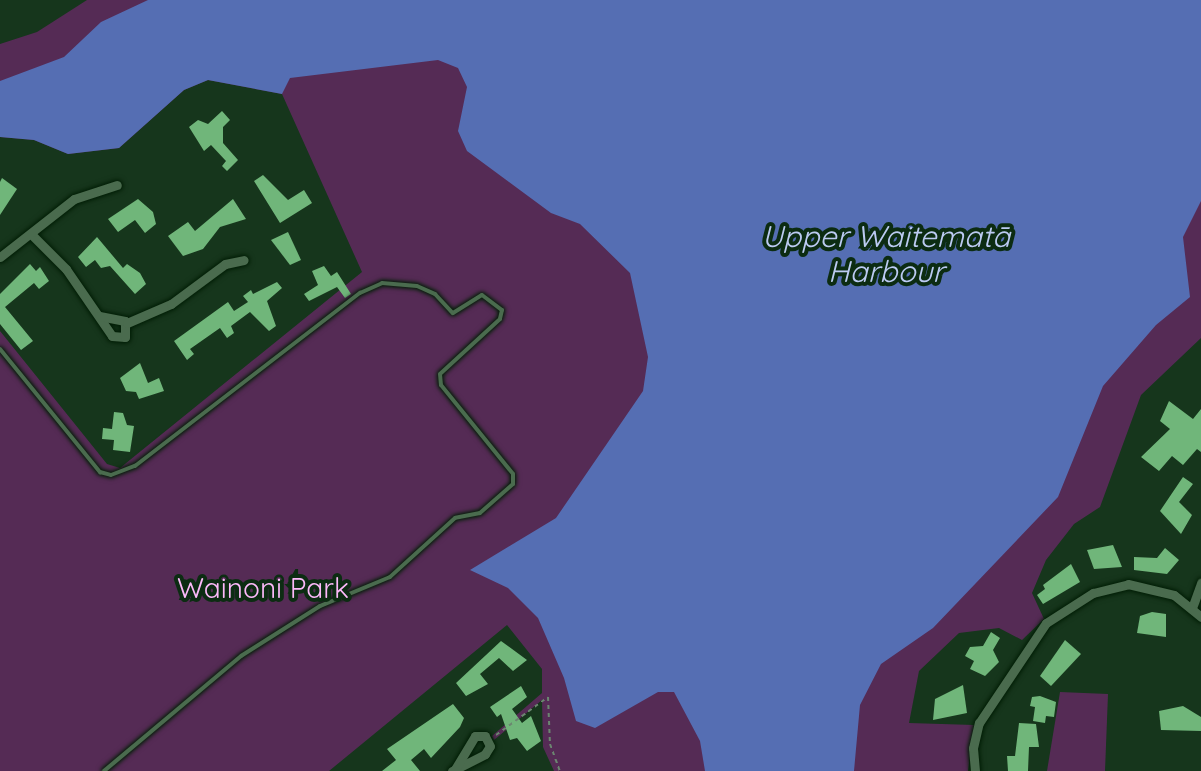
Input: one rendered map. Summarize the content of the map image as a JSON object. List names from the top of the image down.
{
  "water": ["Upper Waitematā Harbour"],
  "parks": ["Wainoni Park"]
}
